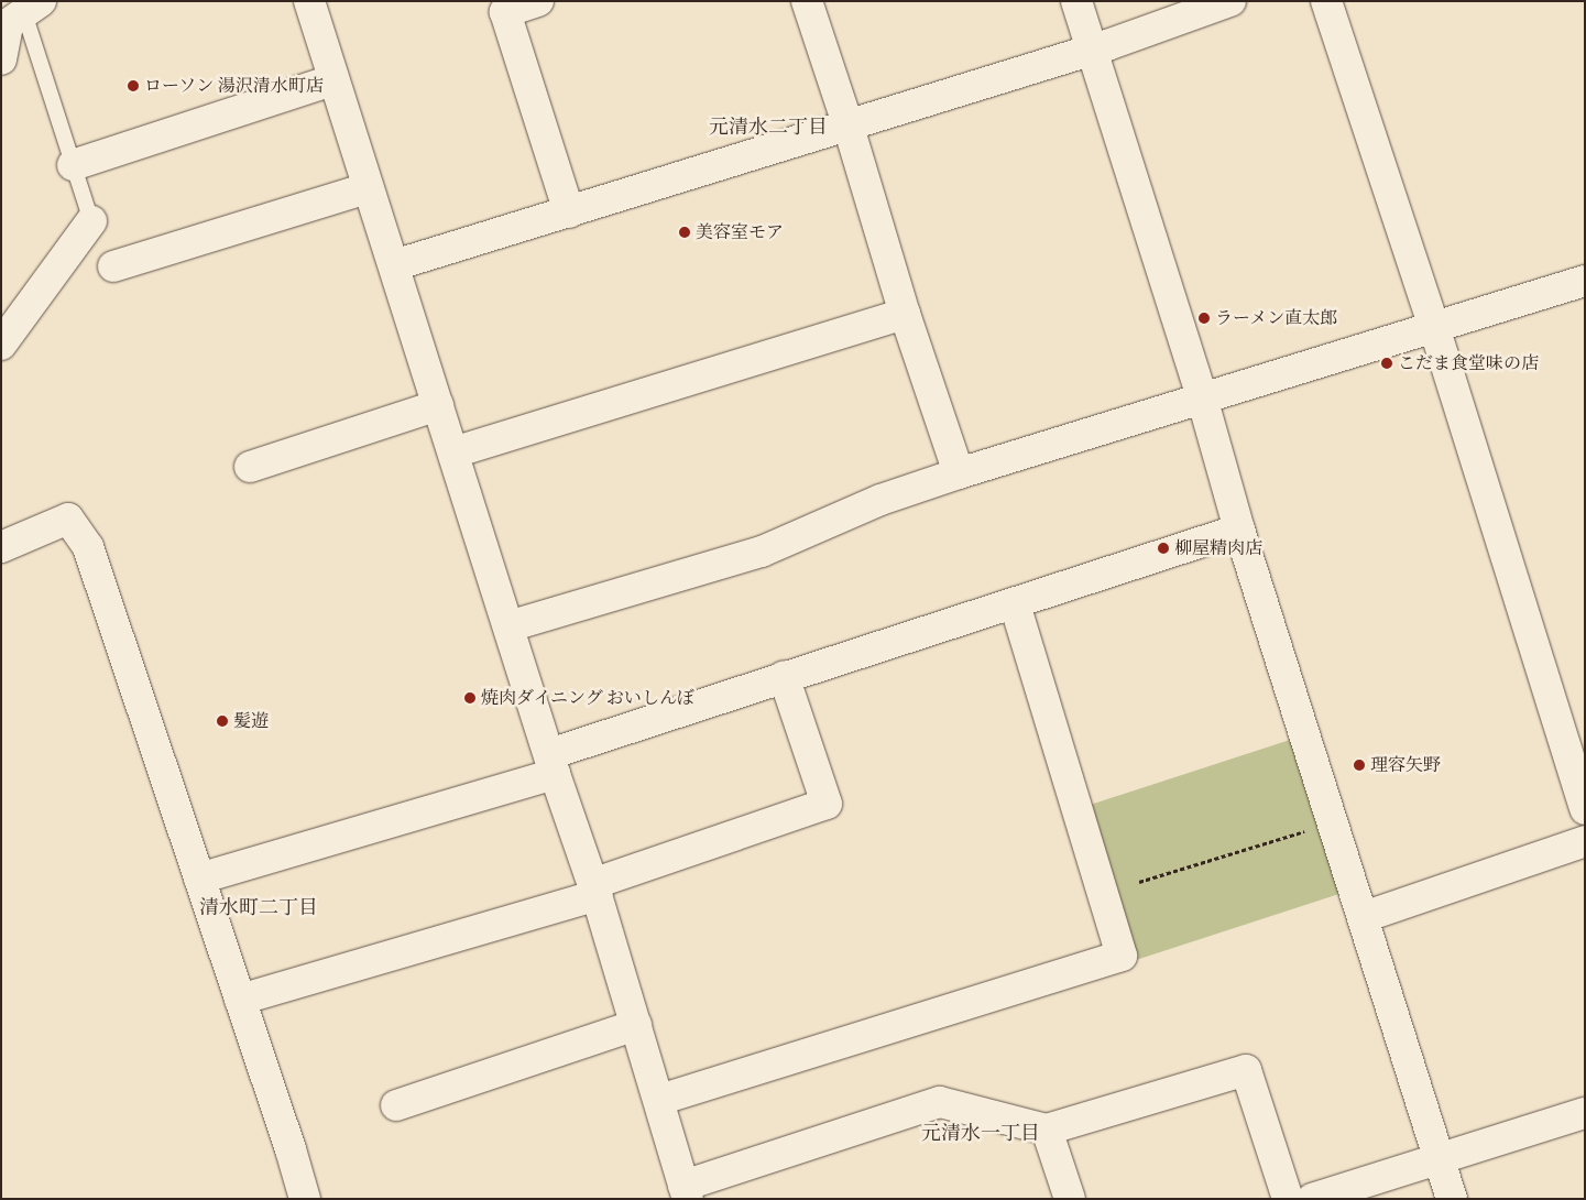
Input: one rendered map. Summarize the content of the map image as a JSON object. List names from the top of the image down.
{
  "districts": ["元清水二丁目", "清水町二丁目", "元清水一丁目"],
  "places": [
    "ローソン 湯沢清水町店",
    "美容室モア",
    "ラーメン直太郎",
    "こだま食堂味の店",
    "柳屋精肉店",
    "焼肉ダイニング おいしんぼ",
    "髪遊",
    "理容矢野"
  ]
}
